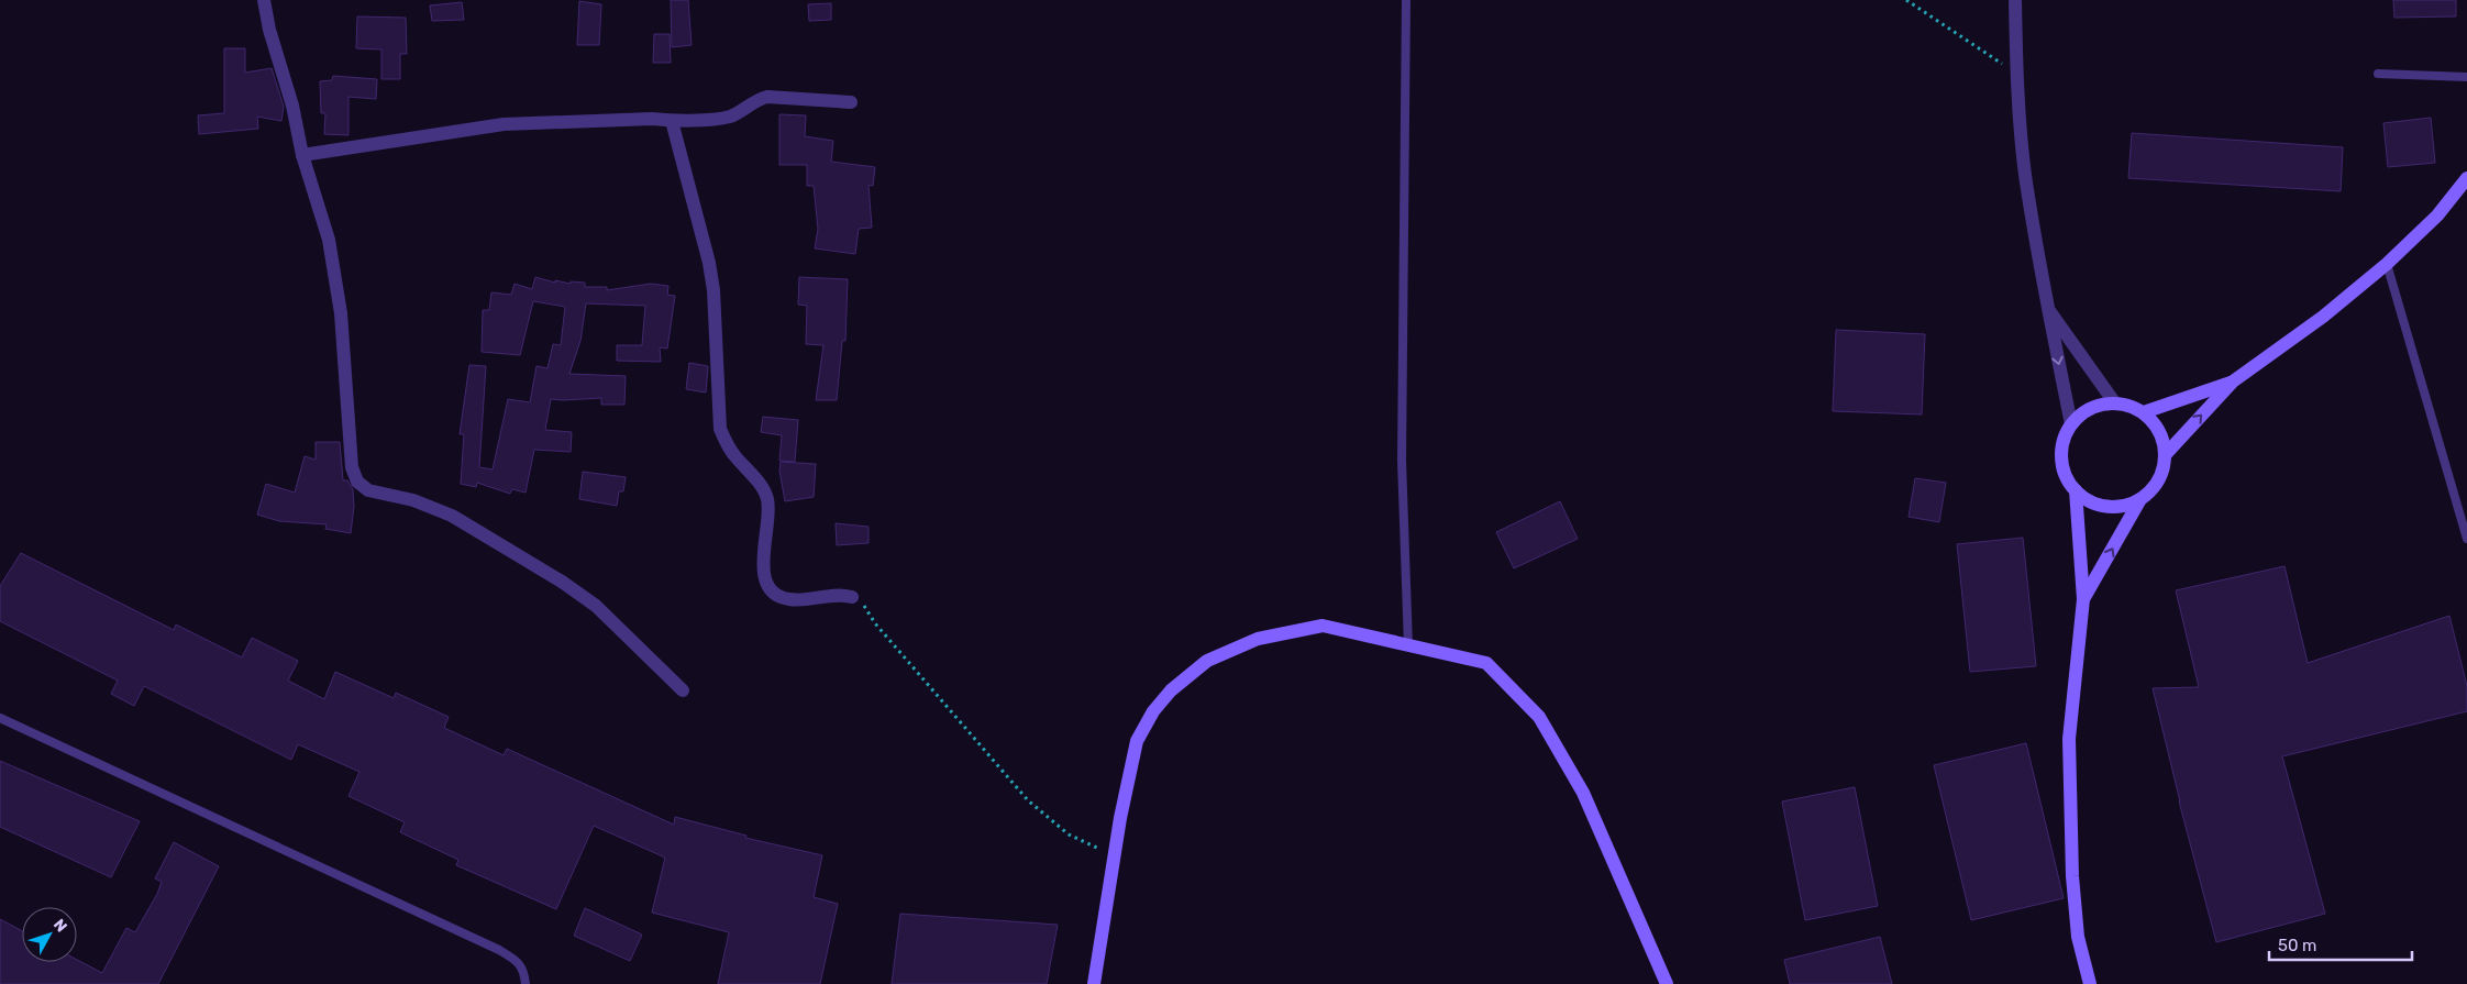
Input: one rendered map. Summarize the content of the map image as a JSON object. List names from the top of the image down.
{
  "scale_bar": "50 m",
  "north": "top right"
}
